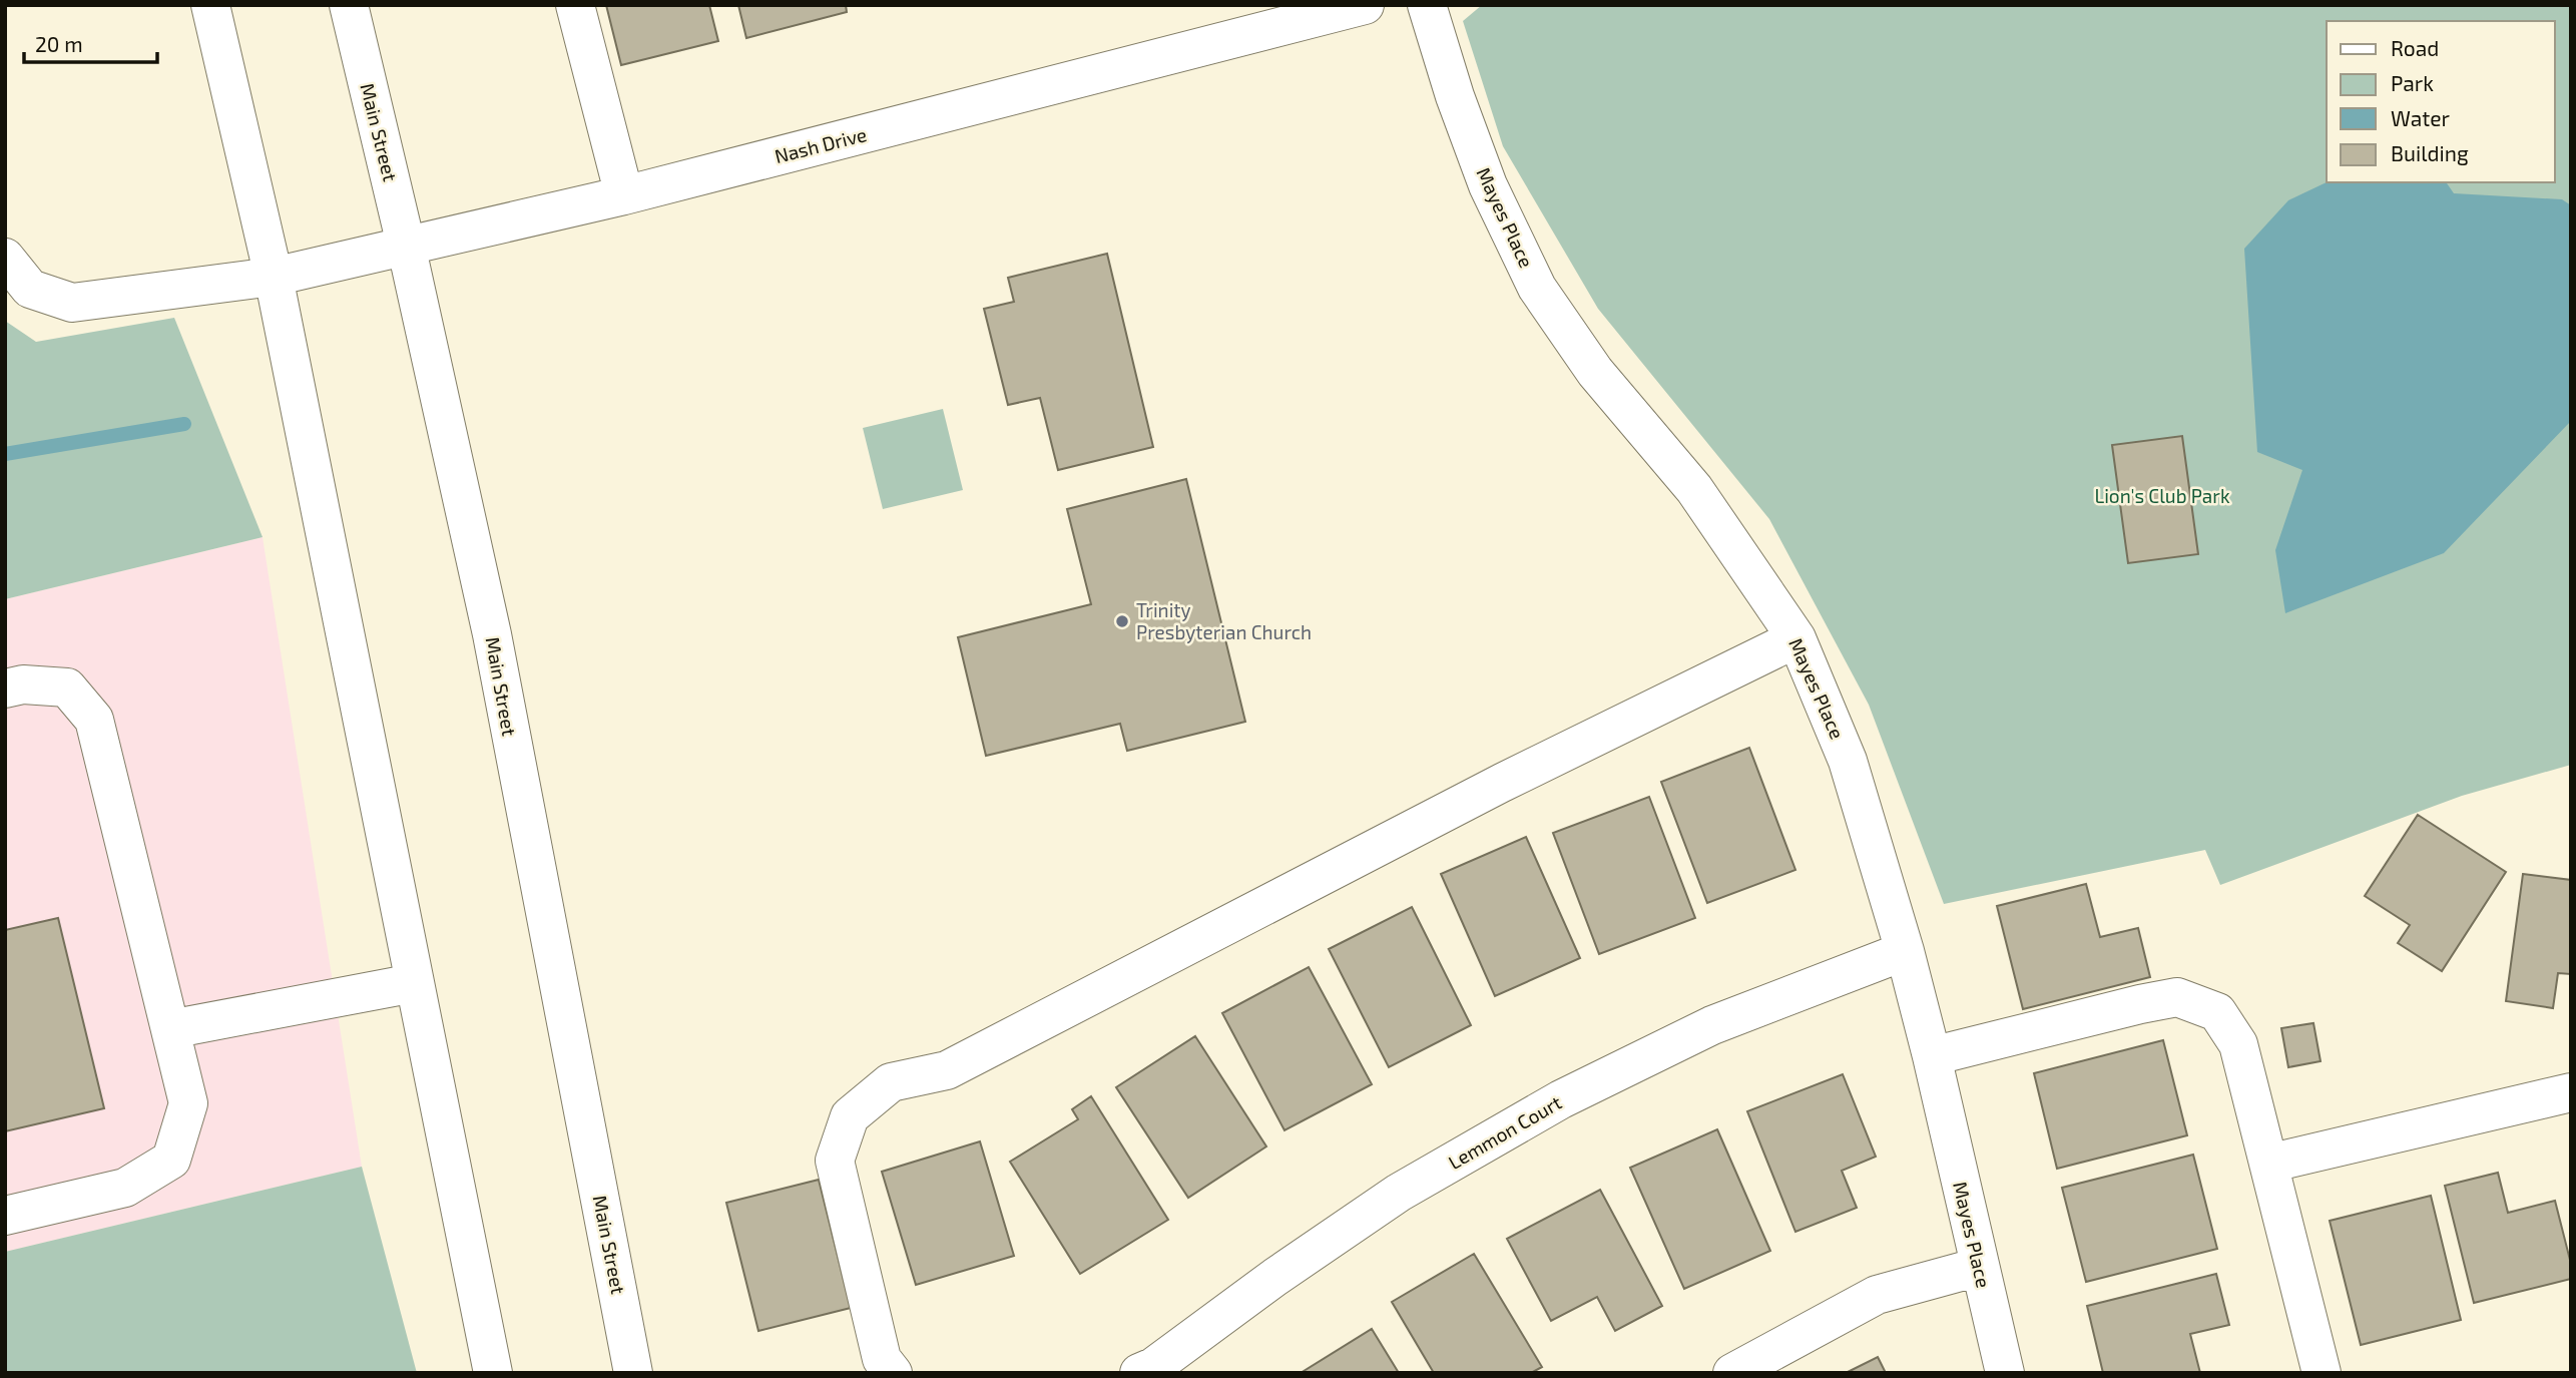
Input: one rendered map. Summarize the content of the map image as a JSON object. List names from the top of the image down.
{
  "streets": {
    "street": [
      "Main Street",
      "Nash Drive",
      "Mayes Place",
      "Lemmon Court"
    ]
  },
  "crossings": [
    ["Main Street", "Nash Drive"],
    ["Mayes Place", "Lemmon Court"]
  ],
  "parks": ["Lion's Club Park"],
  "places": ["Trinity Presbyterian Church"],
  "legend": [
    "Road",
    "Park",
    "Water",
    "Building"
  ],
  "scale_bar": "20 m"
}
